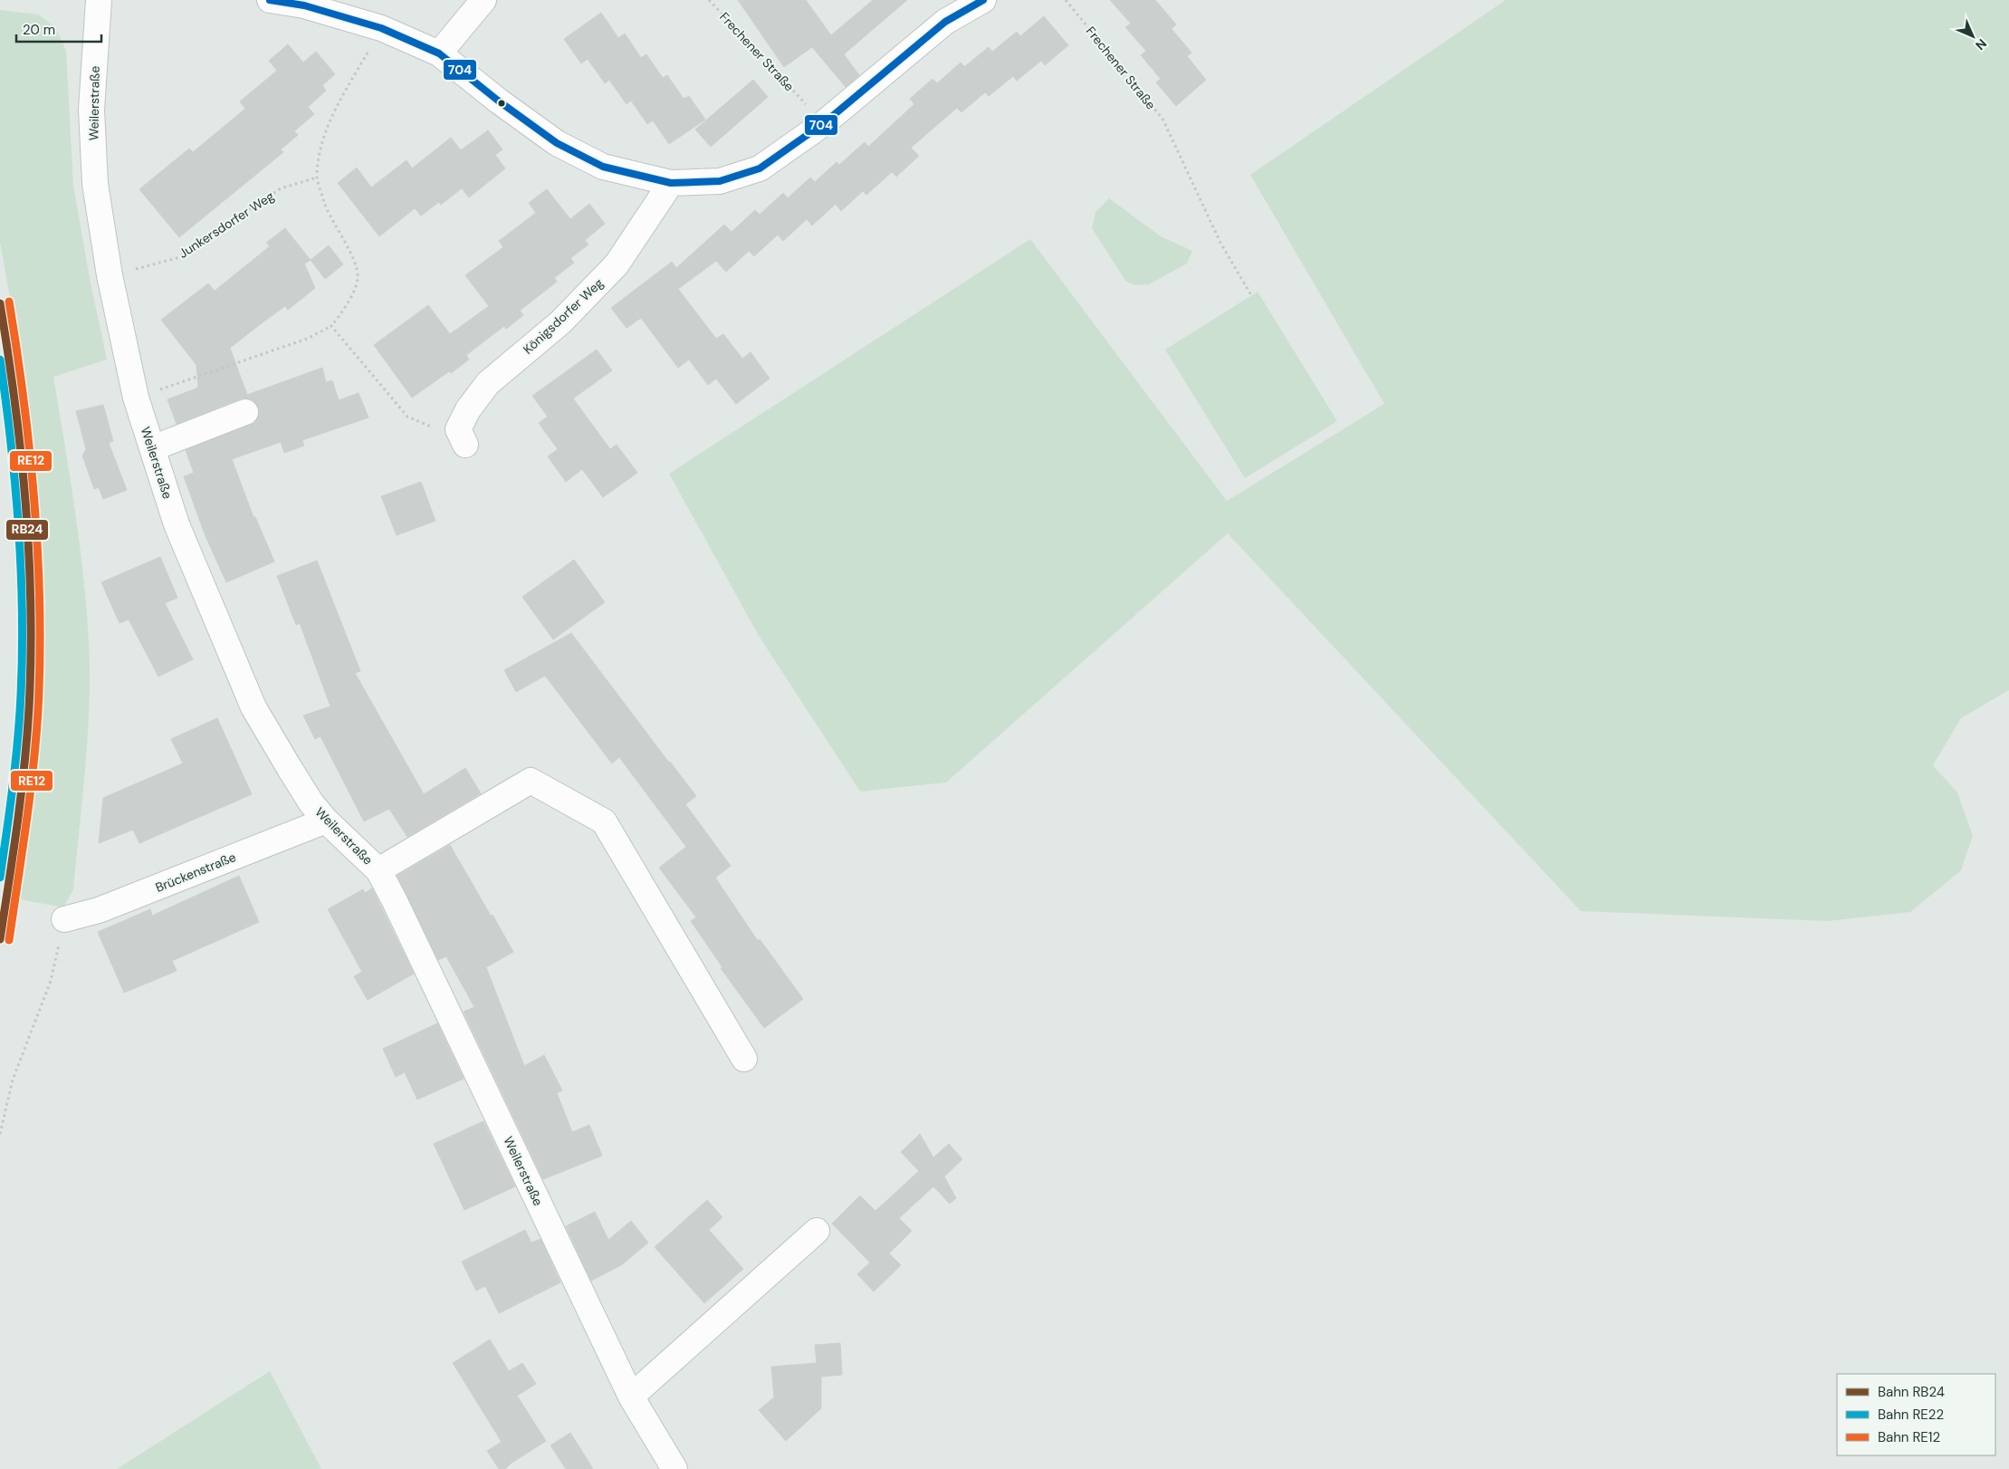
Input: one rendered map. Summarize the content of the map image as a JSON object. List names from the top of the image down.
{
  "streets": {
    "street": ["Weilerstraße", "Königsdorfer Weg", "Brückenstraße"],
    "path": ["Frechener Straße", "Junkersdorfer Weg"]
  },
  "crossings": [
    ["Weilerstraße", "Junkersdorfer Weg"],
    ["Weilerstraße", "Brückenstraße"]
  ],
  "lines": [
    "transit line 704",
    "rail line RE12",
    "rail line RB24",
    "rail line RE22"
  ],
  "legend": ["Bahn RB24", "Bahn RE22", "Bahn RE12"],
  "scale_bar": "20 m",
  "north": "bottom right"
}
